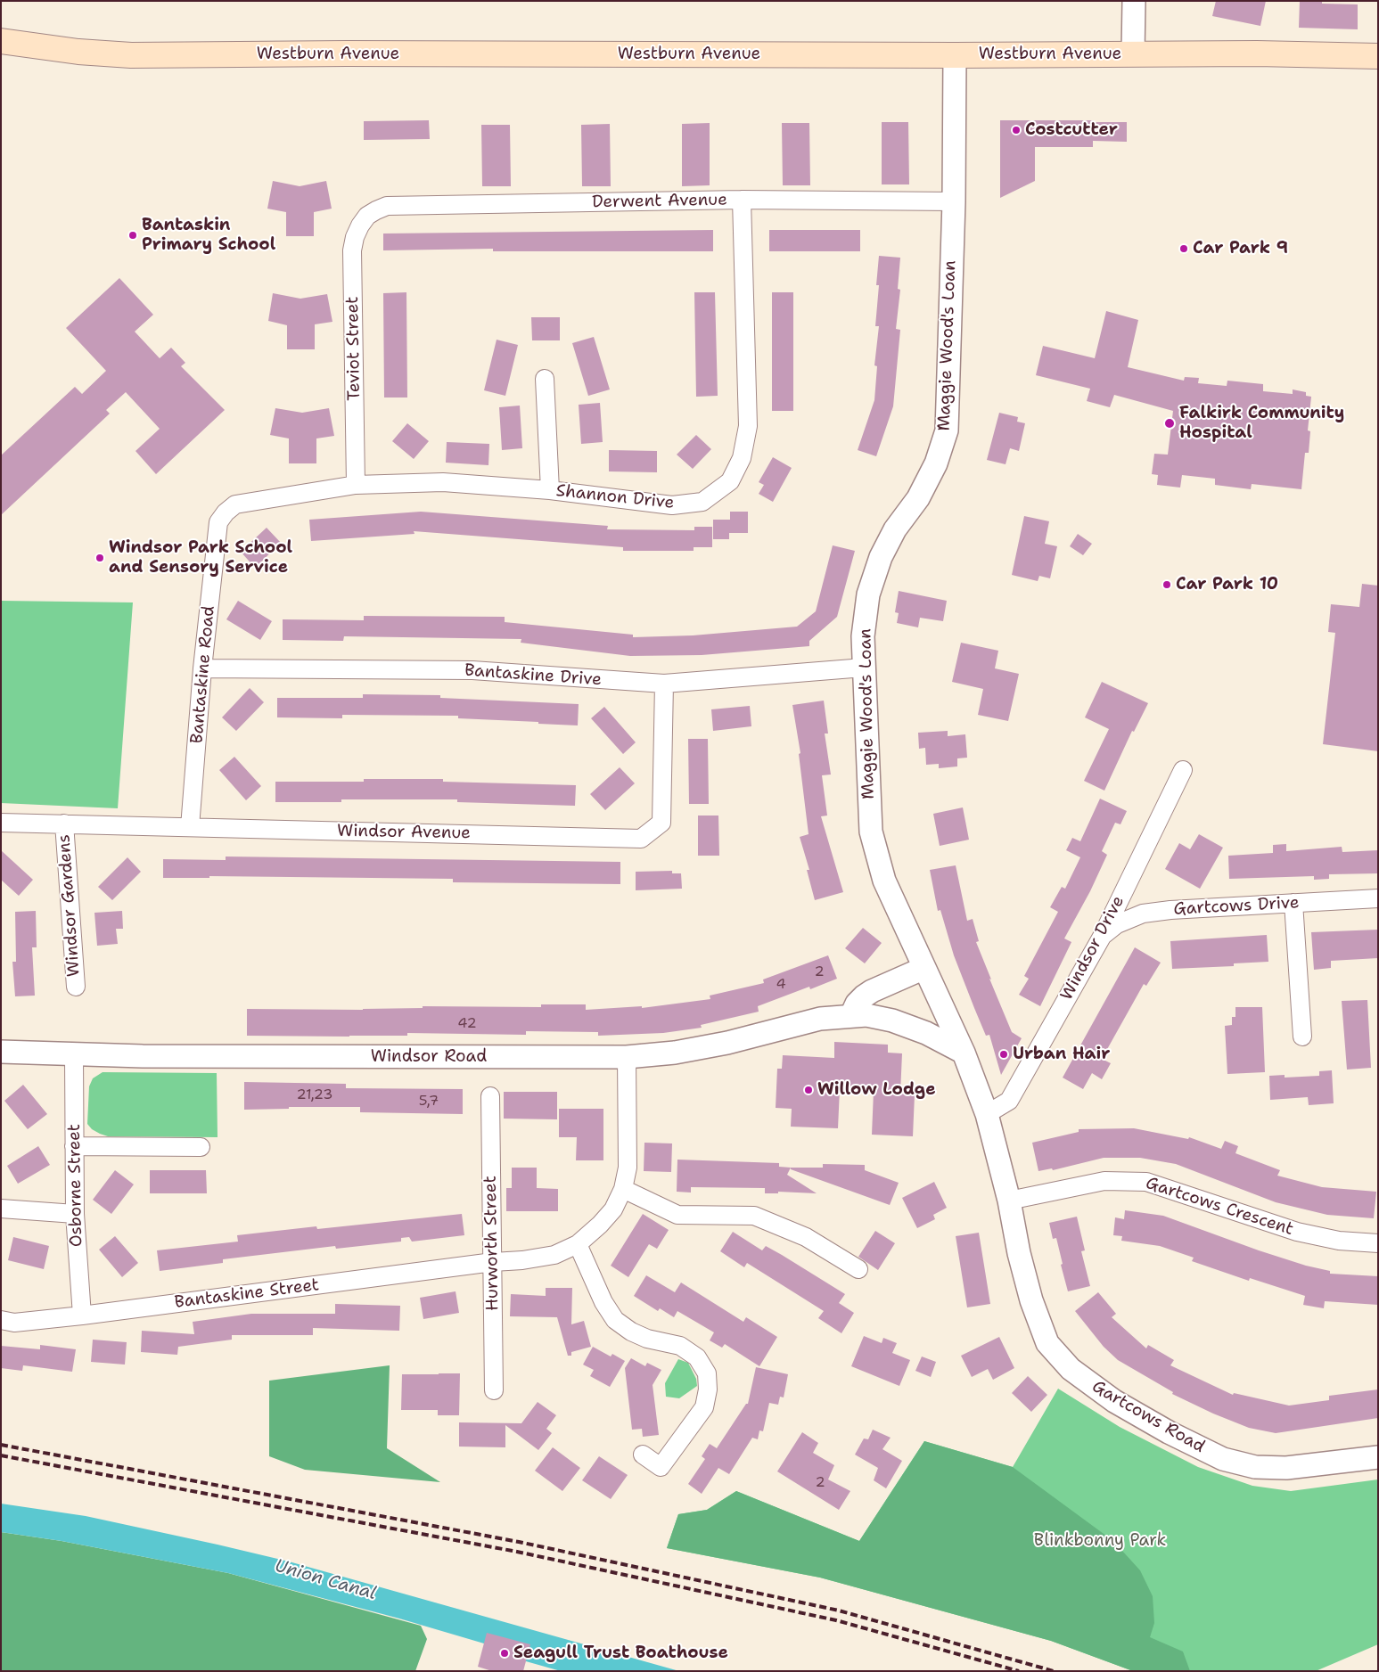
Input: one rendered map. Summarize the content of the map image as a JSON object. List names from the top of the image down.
{
  "streets": {
    "main road": ["Westburn Avenue"],
    "street": [
      "Derwent Avenue",
      "Maggie Wood's Loan",
      "Teviot Street",
      "Shannon Drive",
      "Bantaskine Road",
      "Bantaskine Drive",
      "Windsor Avenue",
      "Windsor Gardens",
      "Gartcows Drive",
      "Windsor Drive",
      "Windsor Road",
      "Osborne Street",
      "Gartcows Crescent",
      "Hurworth Street",
      "Bantaskine Street",
      "Gartcows Road"
    ]
  },
  "crossings": [
    ["Westburn Avenue", "Maggie Wood's Loan"],
    ["Derwent Avenue", "Maggie Wood's Loan"],
    ["Derwent Avenue", "Teviot Street"],
    ["Derwent Avenue", "Shannon Drive"],
    ["Maggie Wood's Loan", "Bantaskine Drive"],
    ["Maggie Wood's Loan", "Windsor Road"],
    ["Maggie Wood's Loan", "Gartcows Road"],
    ["Teviot Street", "Shannon Drive"],
    ["Shannon Drive", "Bantaskine Road"],
    ["Bantaskine Road", "Bantaskine Drive"],
    ["Bantaskine Road", "Windsor Avenue"],
    ["Bantaskine Drive", "Windsor Avenue"],
    ["Windsor Avenue", "Windsor Gardens"],
    ["Gartcows Drive", "Windsor Drive"],
    ["Windsor Drive", "Gartcows Road"],
    ["Windsor Road", "Osborne Street"],
    ["Windsor Road", "Bantaskine Street"],
    ["Windsor Road", "Gartcows Road"],
    ["Osborne Street", "Bantaskine Street"],
    ["Gartcows Crescent", "Gartcows Road"],
    ["Hurworth Street", "Bantaskine Street"]
  ],
  "water": ["Union Canal"],
  "parks": ["Blinkbonny Park"],
  "places": [
    "Costcutter",
    "Bantaskin Primary School",
    "Car Park 9",
    "Falkirk Community Hospital",
    "Windsor Park School and Sensory Service",
    "Car Park 10",
    "Urban Hair",
    "Willow Lodge",
    "Seagull Trust Boathouse"
  ],
  "house_numbers": [
    "2",
    "4",
    "42",
    "21,23",
    "5,7",
    "2"
  ]
}
